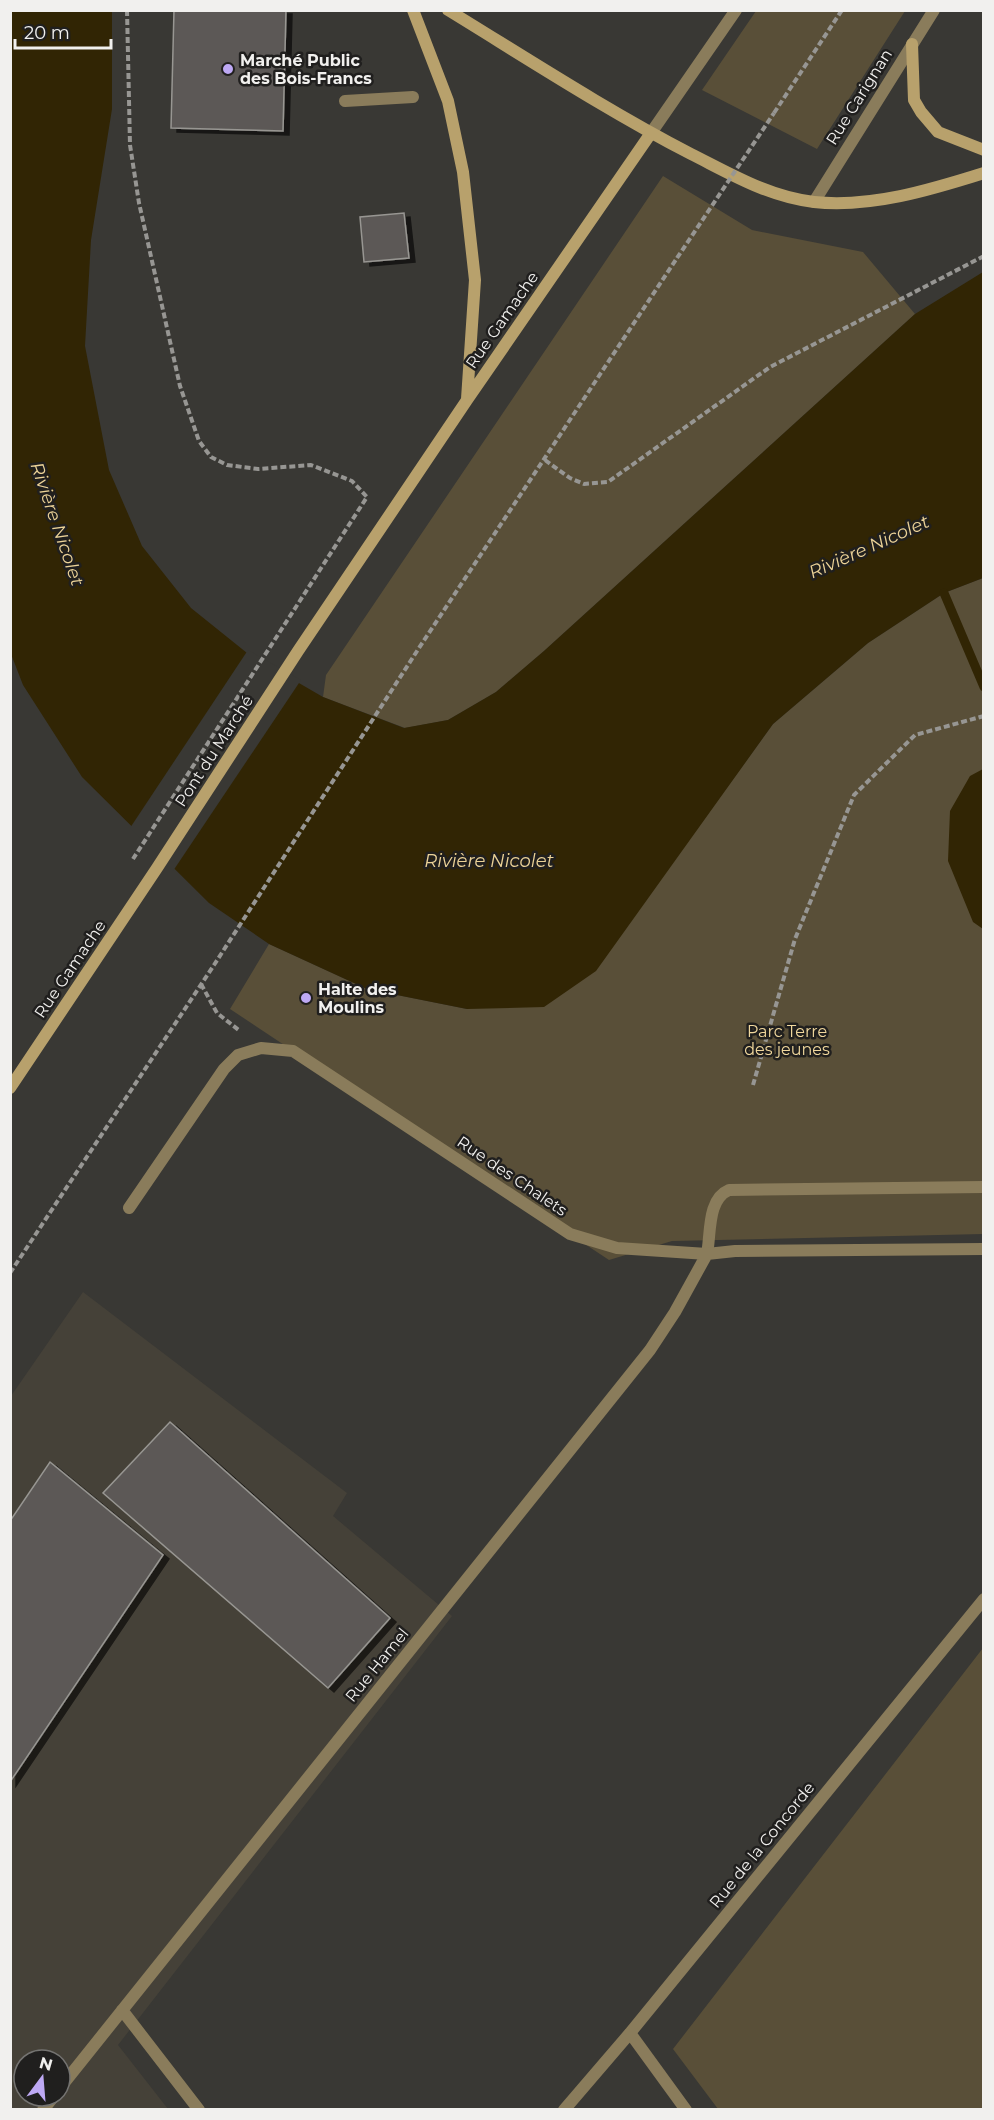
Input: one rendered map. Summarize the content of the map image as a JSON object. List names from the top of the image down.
{
  "streets": {
    "street": [
      "Rue Carignan",
      "Rue Gamache",
      "Pont du Marché",
      "Rue des Chalets",
      "Rue Hamel",
      "Rue de la Concorde"
    ]
  },
  "crossings": [
    ["Rue Gamache", "Pont du Marché"],
    ["Rue des Chalets", "Rue Hamel"]
  ],
  "water": ["Rivière Nicolet"],
  "parks": ["Parc Terre des jeunes"],
  "places": ["Marché Public des Bois-Francs", "Halte des Moulins"],
  "scale_bar": "20 m",
  "north": "top"
}
